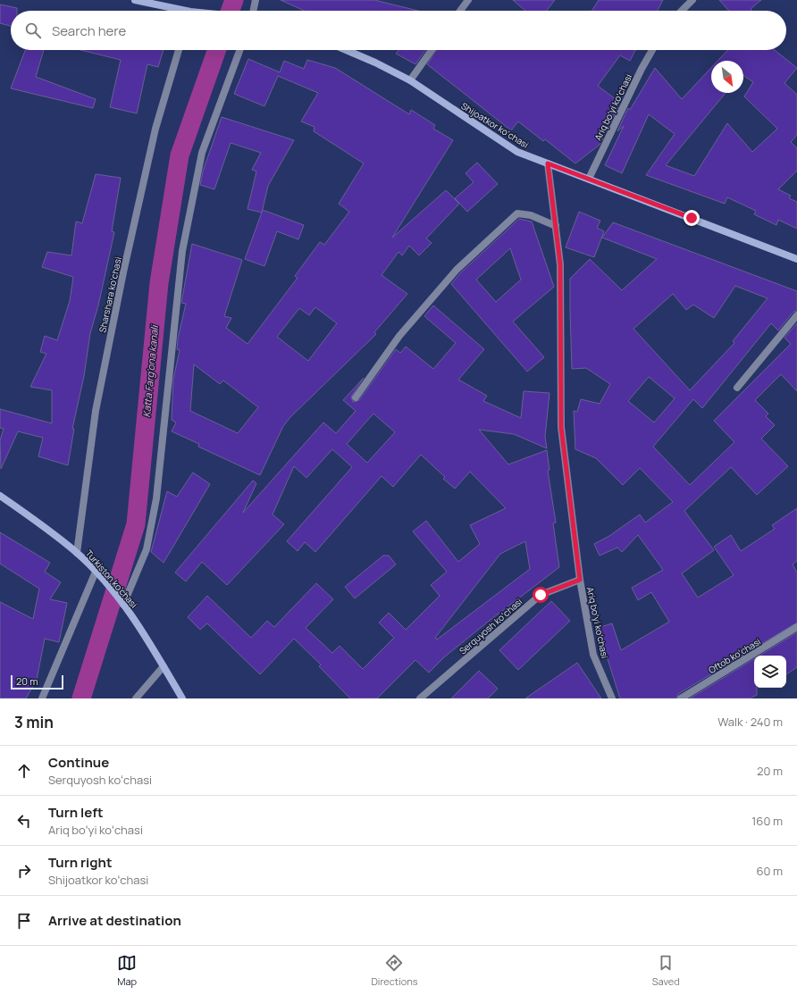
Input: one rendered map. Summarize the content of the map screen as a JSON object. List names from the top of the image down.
{
  "streets": {
    "street": [
      "Ariq boʻyi koʻchasi",
      "Shijoatkor koʻchasi",
      "Sharshara koʻchasi",
      "Turkiston ko’chasi",
      "Serquyosh koʻchasi",
      "Oftob koʻchasi"
    ]
  },
  "crossings": [
    ["Ariq boʻyi koʻchasi", "Shijoatkor koʻchasi"],
    ["Ariq boʻyi koʻchasi", "Serquyosh koʻchasi"],
    ["Sharshara koʻchasi", "Turkiston ko’chasi"]
  ],
  "water": ["Katta Farg'ona kanali"],
  "scale_bar": "20 m",
  "north": "bottom right",
  "page": {
    "search": "Search here",
    "scale": "20 m",
    "heading": ["3 min", "Walk · 240 m"],
    "list": [
      ["Continue", "Serquyosh koʻchasi", "20 m"],
      ["Turn left", "Ariq boʻyi koʻchasi", "160 m"],
      ["Turn right", "Shijoatkor koʻchasi", "60 m"],
      "Arrive at destination"
    ],
    "nav": ["Map", "Directions", "Saved"]
  }
}
